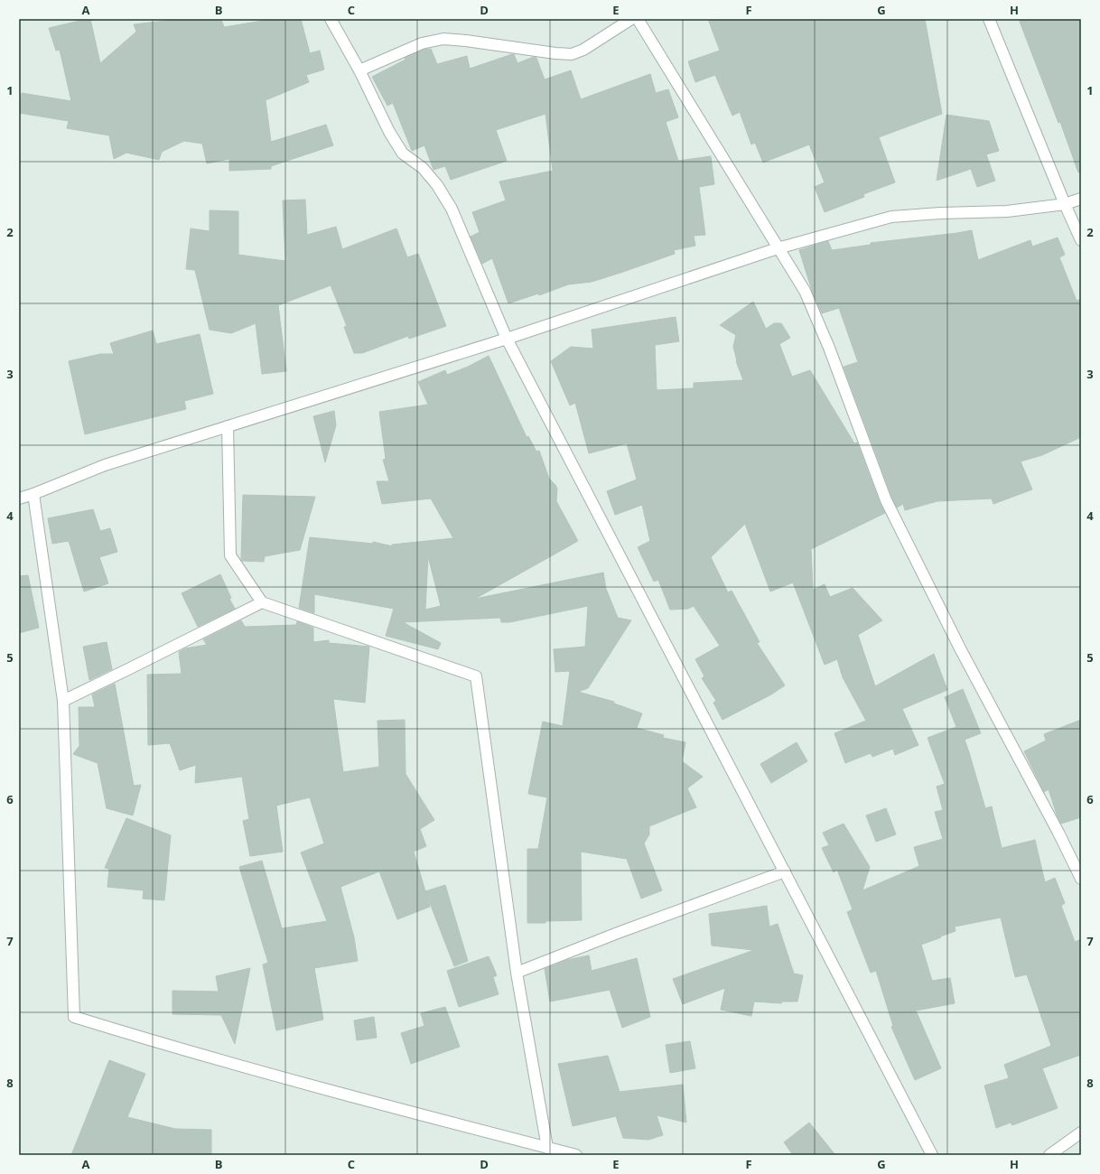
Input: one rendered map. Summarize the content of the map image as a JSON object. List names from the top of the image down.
{
  "grid": {
    "columns": [
      "A",
      "B",
      "C",
      "D",
      "E",
      "F",
      "G",
      "H"
    ],
    "rows": [
      "1",
      "2",
      "3",
      "4",
      "5",
      "6",
      "7",
      "8"
    ]
  }
}
